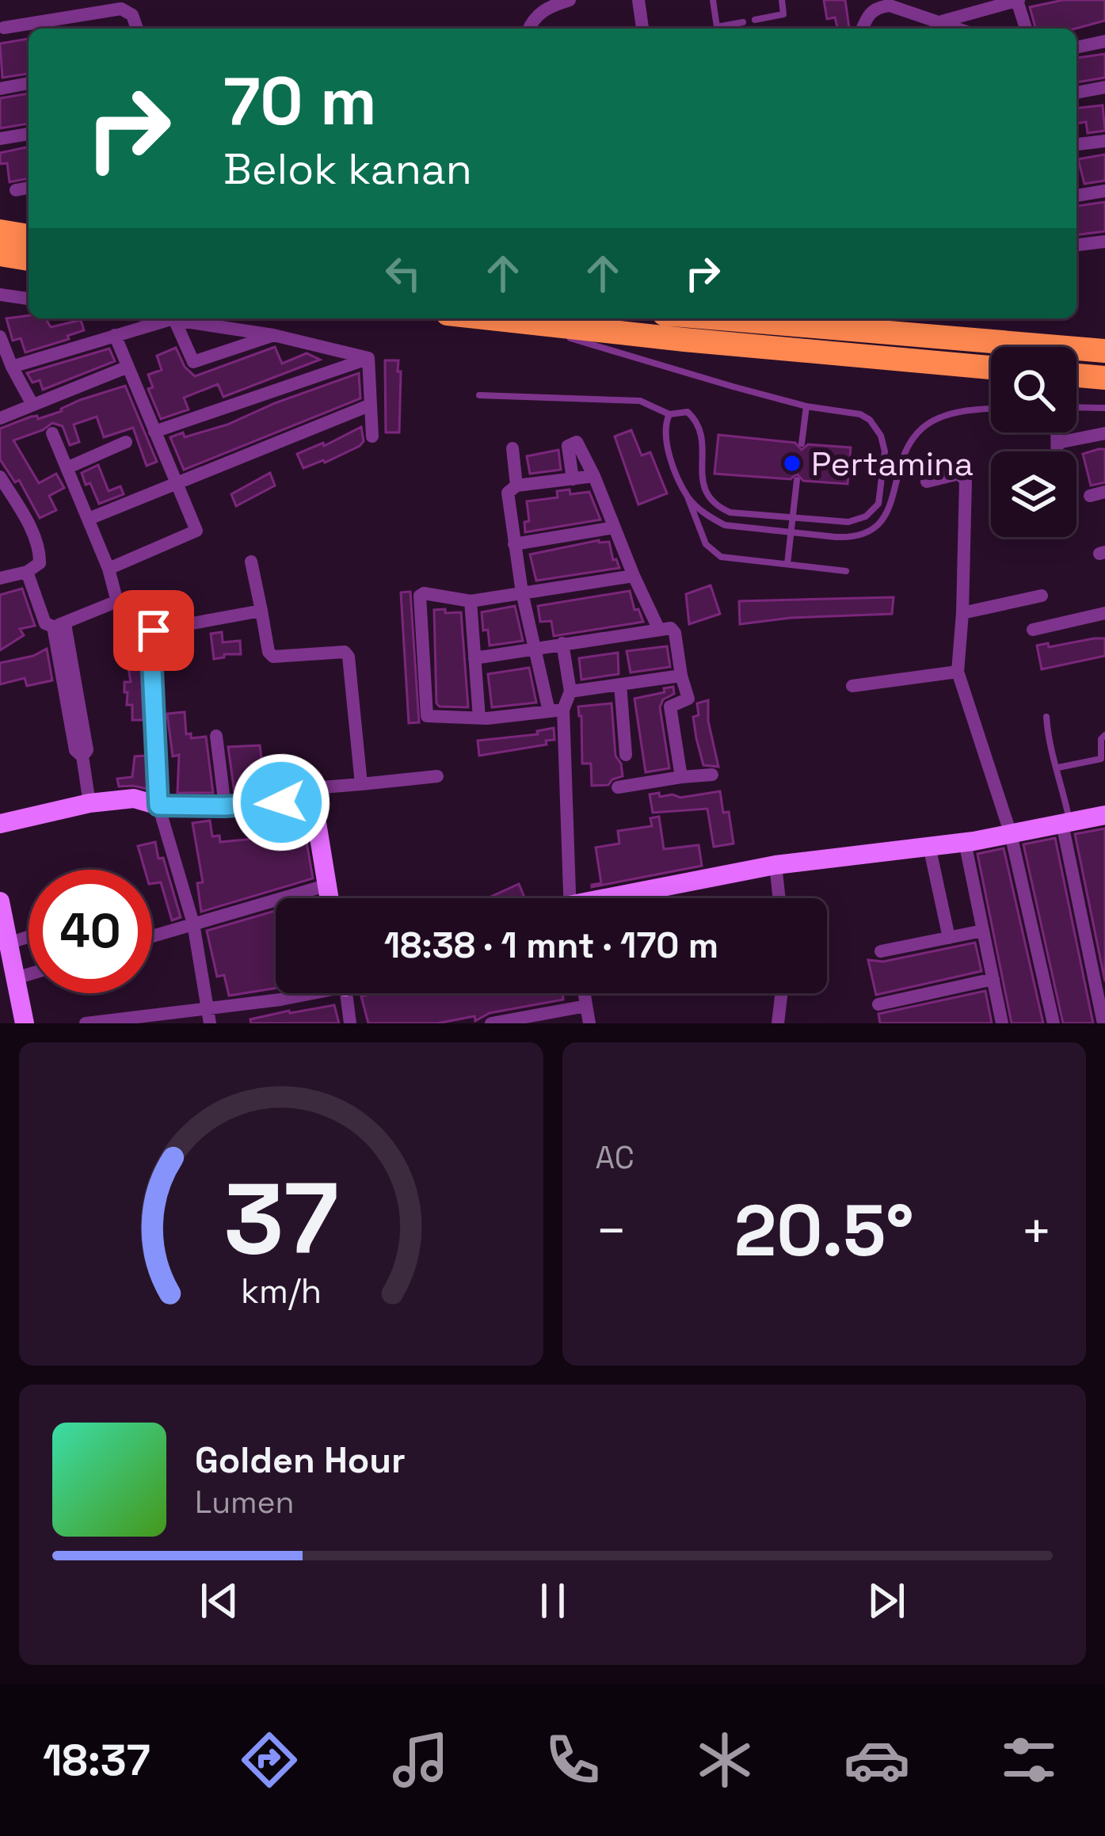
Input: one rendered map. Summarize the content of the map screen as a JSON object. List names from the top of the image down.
{
  "places": ["Pertamina"],
  "page": {
    "turn": ["70 m", "Belok kanan"],
    "limit": "40",
    "trip": "18:38 · 1 mnt · 170 m",
    "tile": "AC",
    "heat": ["−", "20.5°", "+"],
    "song": ["Golden Hour", "Lumen"],
    "tabs": "18:37",
    "gauge": ["37", "km/h"]
  }
}
